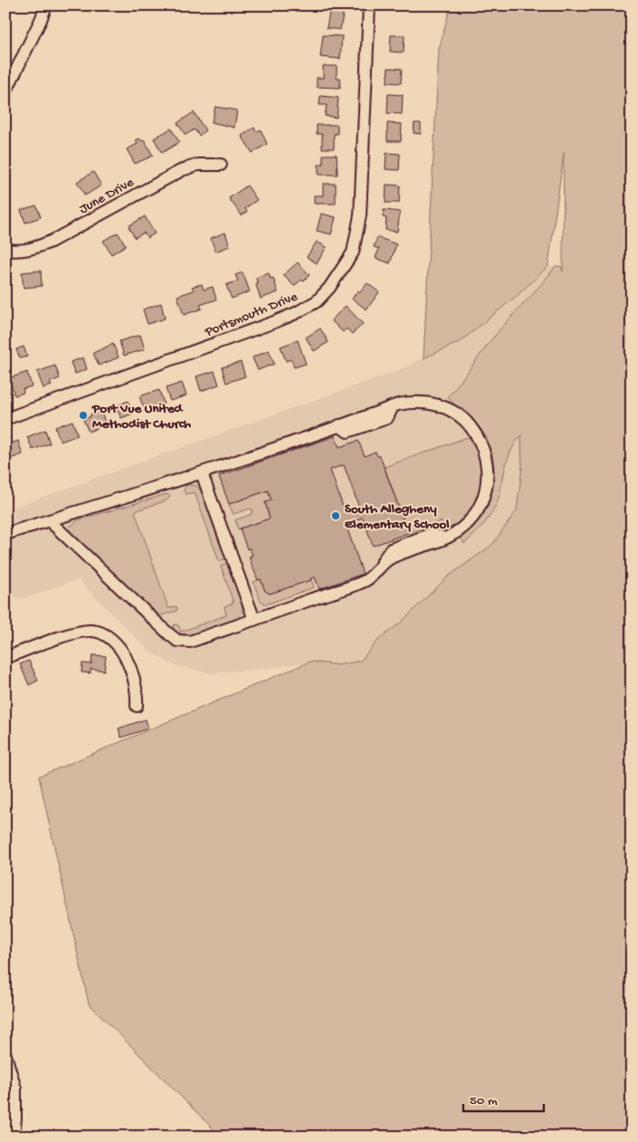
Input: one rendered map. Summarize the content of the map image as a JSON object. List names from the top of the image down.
{
  "streets": {
    "street": ["June Drive", "Portsmouth Drive"]
  },
  "places": ["Port Vue United Methodist Church", "South Allegheny Elementary School"],
  "scale_bar": "50 m"
}
